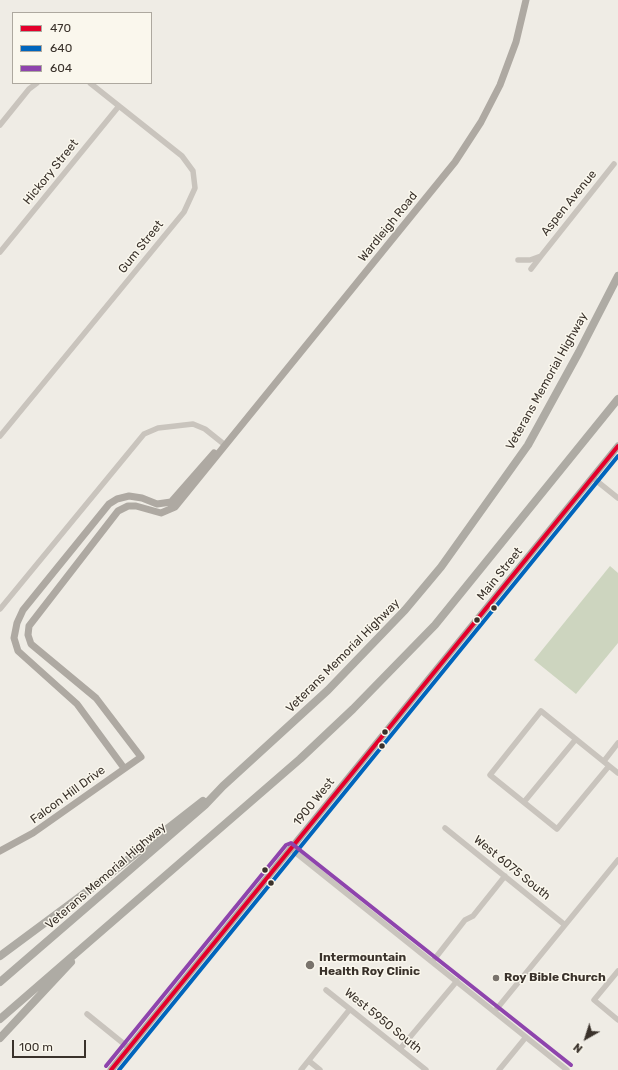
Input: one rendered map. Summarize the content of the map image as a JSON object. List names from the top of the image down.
{
  "streets": {
    "highway": ["Veterans Memorial Highway"],
    "main road": [
      "Wardleigh Road",
      "Main Street",
      "Falcon Hill Drive",
      "1900 West"
    ],
    "street": [
      "Hickory Street",
      "Aspen Avenue",
      "Gum Street",
      "West 6075 South",
      "West 5950 South"
    ]
  },
  "crossings": [
    ["Hickory Street", "Gum Street"],
    ["Wardleigh Road", "Falcon Hill Drive"],
    ["Main Street", "1900 West"]
  ],
  "places": ["Intermountain Health Roy Clinic", "Roy Bible Church"],
  "lines": ["transit line 470", "transit line 640", "transit line 604"],
  "legend": ["470", "640", "604"],
  "scale_bar": "100 m",
  "north": "bottom left"
}
